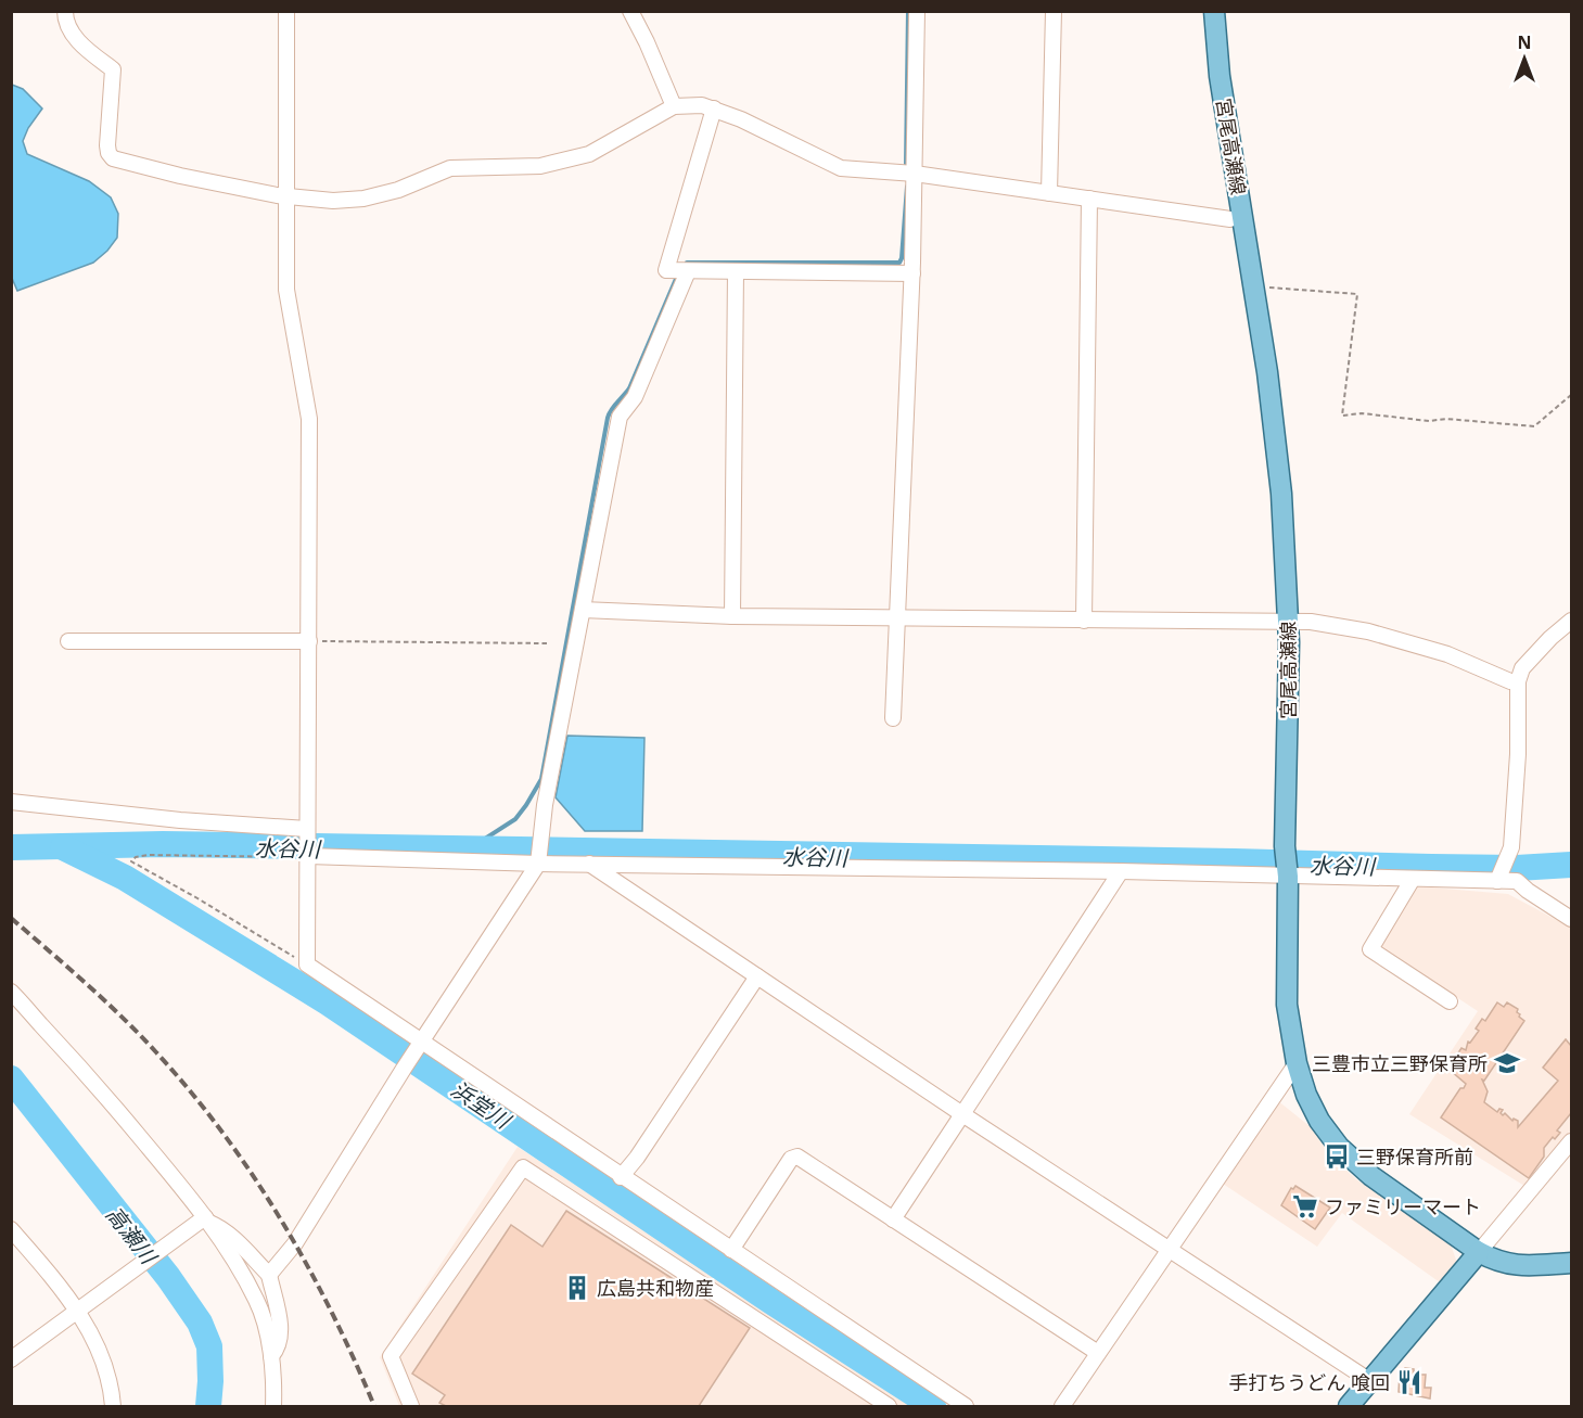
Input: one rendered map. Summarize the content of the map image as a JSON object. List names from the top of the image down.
{
  "streets": {
    "main road": ["宮尾高瀬線"]
  },
  "water": ["水谷川", "浜堂川", "高瀬川"],
  "places": {
    "school or university": ["三豊市立三野保育所"],
    "bus stop": ["三野保育所前"],
    "supermarket": ["ファミリーマート"],
    "building": ["広島共和物産"],
    "restaurant": ["手打ちうどん 喰回"]
  },
  "north": "top"
}
